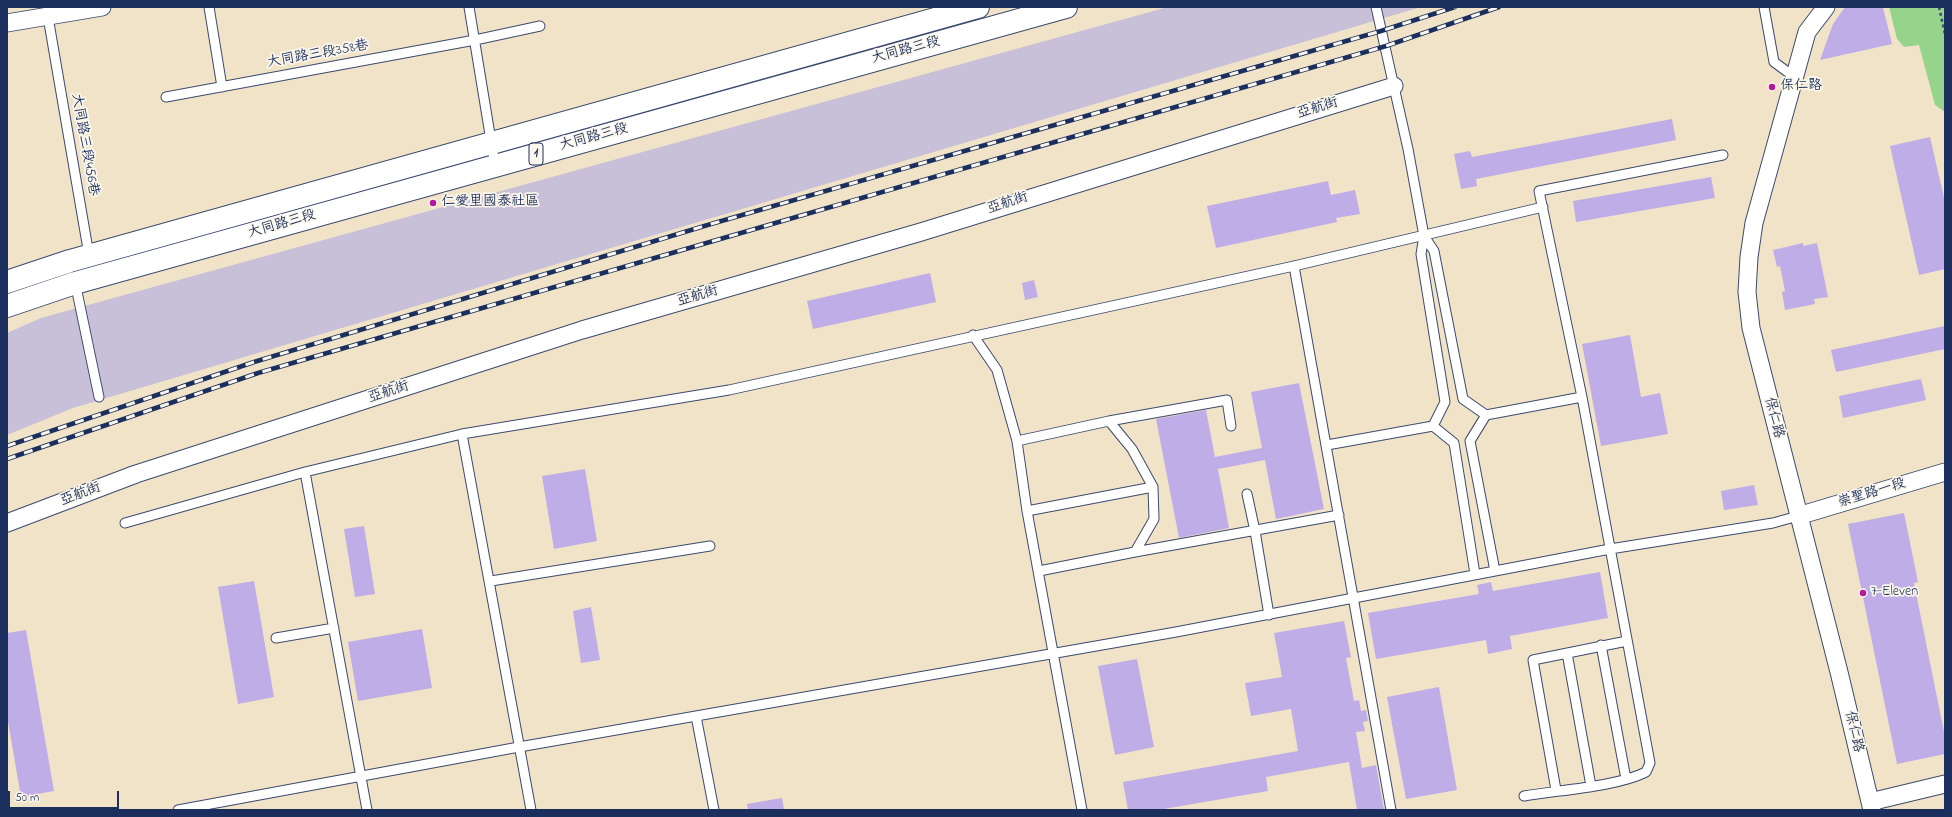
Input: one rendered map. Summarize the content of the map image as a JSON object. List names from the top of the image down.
{
  "streets": {
    "main road": ["大同路三段", "1"],
    "street": ["亞航街", "保仁路", "崇聖路一段"],
    "lane": ["大同路三段358巷", "大同路三段456巷"]
  },
  "crossings": [
    ["大同路三段", "大同路三段456巷"],
    ["保仁路", "崇聖路一段"]
  ],
  "places": ["保仁路", "仁愛里國泰社區", "7-Eleven"],
  "scale_bar": "50 m"
}
